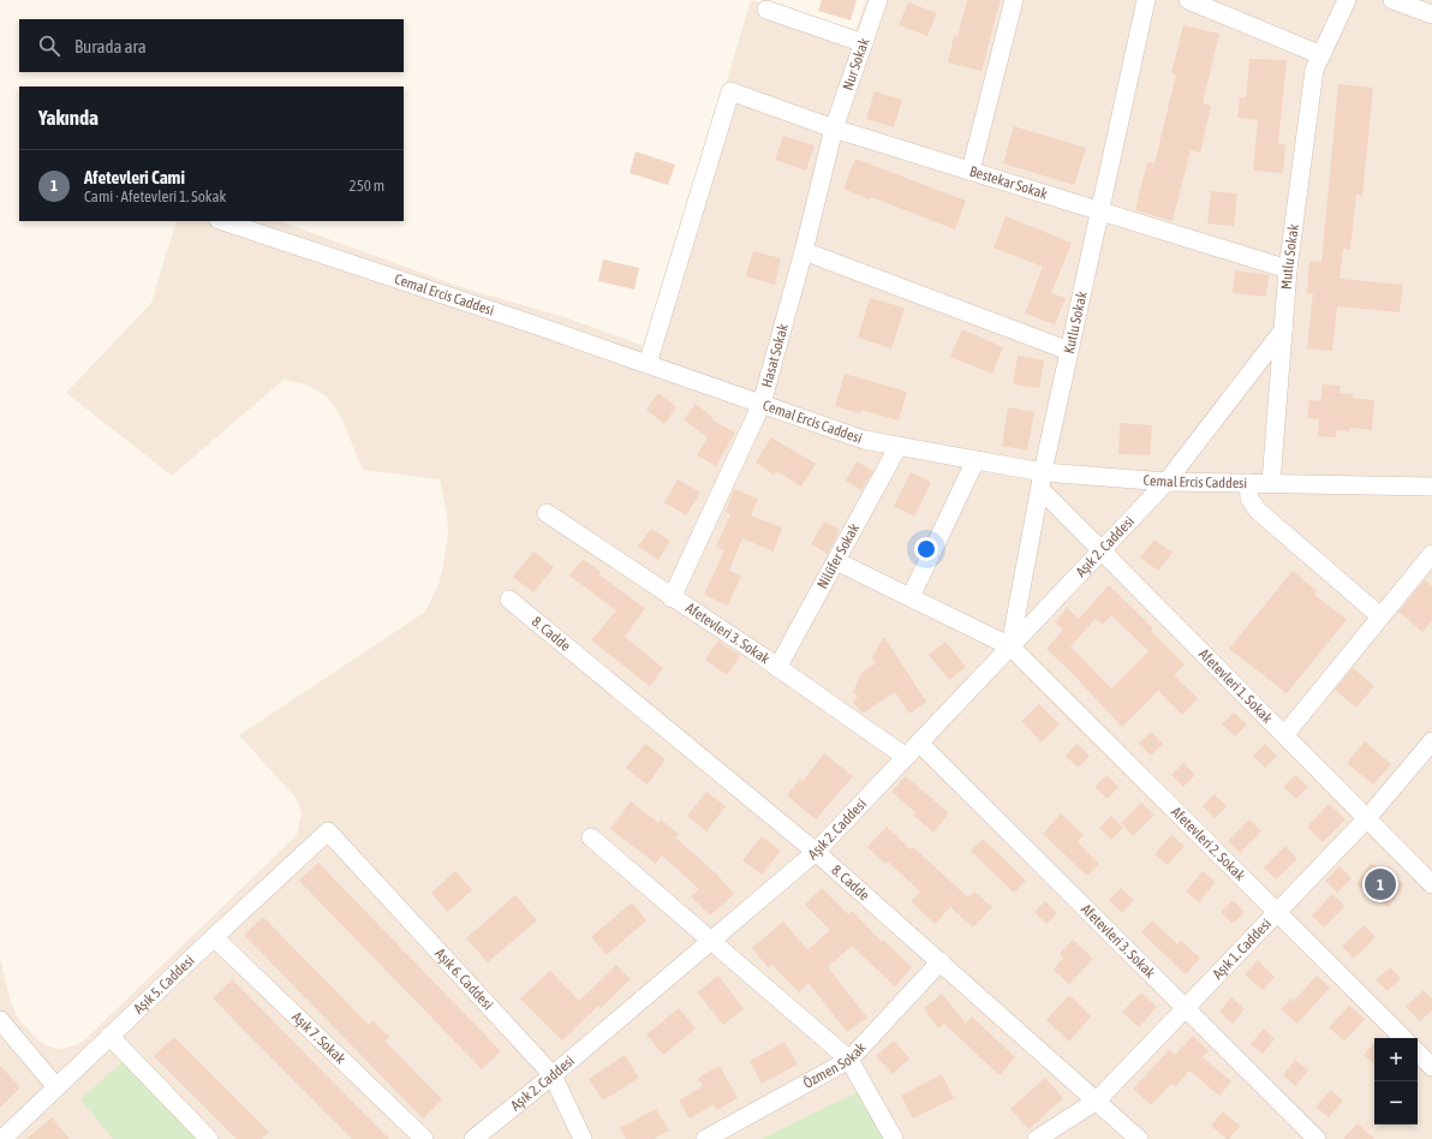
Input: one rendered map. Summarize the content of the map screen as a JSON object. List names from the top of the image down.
{
  "streets": {
    "street": [
      "Nur Sokak",
      "Bestekar Sokak",
      "Mutlu Sokak",
      "Cemal Ercis Caddesi",
      "Kutlu Sokak",
      "Hasat Sokak",
      "Aşık 2. Caddesi",
      "Nilüfer Sokak",
      "8. Cadde",
      "Afetevleri 3. Sokak",
      "Afetevleri 1. Sokak",
      "Afetevleri 2. Sokak",
      "Aşık 1. Caddesi",
      "Aşık 6. Caddesi",
      "Aşık 5. Caddesi",
      "Aşık 7. Sokak",
      "Özmen Sokak"
    ]
  },
  "crossings": [
    ["Nur Sokak", "Bestekar Sokak"],
    ["Nur Sokak", "Hasat Sokak"],
    ["Bestekar Sokak", "Mutlu Sokak"],
    ["Bestekar Sokak", "Cemal Ercis Caddesi"],
    ["Bestekar Sokak", "Kutlu Sokak"],
    ["Bestekar Sokak", "Hasat Sokak"],
    ["Mutlu Sokak", "Cemal Ercis Caddesi"],
    ["Cemal Ercis Caddesi", "Kutlu Sokak"],
    ["Cemal Ercis Caddesi", "Hasat Sokak"],
    ["Cemal Ercis Caddesi", "Aşık 2. Caddesi"],
    ["Cemal Ercis Caddesi", "Nilüfer Sokak"],
    ["Cemal Ercis Caddesi", "Afetevleri 1. Sokak"],
    ["Kutlu Sokak", "Aşık 2. Caddesi"],
    ["Kutlu Sokak", "Afetevleri 1. Sokak"],
    ["Kutlu Sokak", "Afetevleri 2. Sokak"],
    ["Hasat Sokak", "Afetevleri 3. Sokak"],
    ["Aşık 2. Caddesi", "8. Cadde"],
    ["Aşık 2. Caddesi", "Afetevleri 3. Sokak"],
    ["Aşık 2. Caddesi", "Afetevleri 1. Sokak"],
    ["Aşık 2. Caddesi", "Afetevleri 2. Sokak"],
    ["Aşık 2. Caddesi", "Aşık 6. Caddesi"],
    ["Nilüfer Sokak", "Afetevleri 3. Sokak"],
    ["Nilüfer Sokak", "Afetevleri 2. Sokak"],
    ["8. Cadde", "Aşık 1. Caddesi"],
    ["8. Cadde", "Özmen Sokak"],
    ["Afetevleri 3. Sokak", "Aşık 1. Caddesi"],
    ["Afetevleri 1. Sokak", "Aşık 1. Caddesi"],
    ["Afetevleri 2. Sokak", "Aşık 1. Caddesi"],
    ["Aşık 6. Caddesi", "Aşık 5. Caddesi"],
    ["Aşık 5. Caddesi", "Aşık 7. Sokak"]
  ],
  "page": {
    "search": "Burada ara",
    "heading": "Yakında",
    "list": [
      {
        "mark": "1",
        "name": "Afetevleri Cami",
        "note": "Cami · Afetevleri 1. Sokak",
        "value": "250 m"
      }
    ],
    "pins": "1",
    "map_buttons": ["+", "−"]
  }
}
